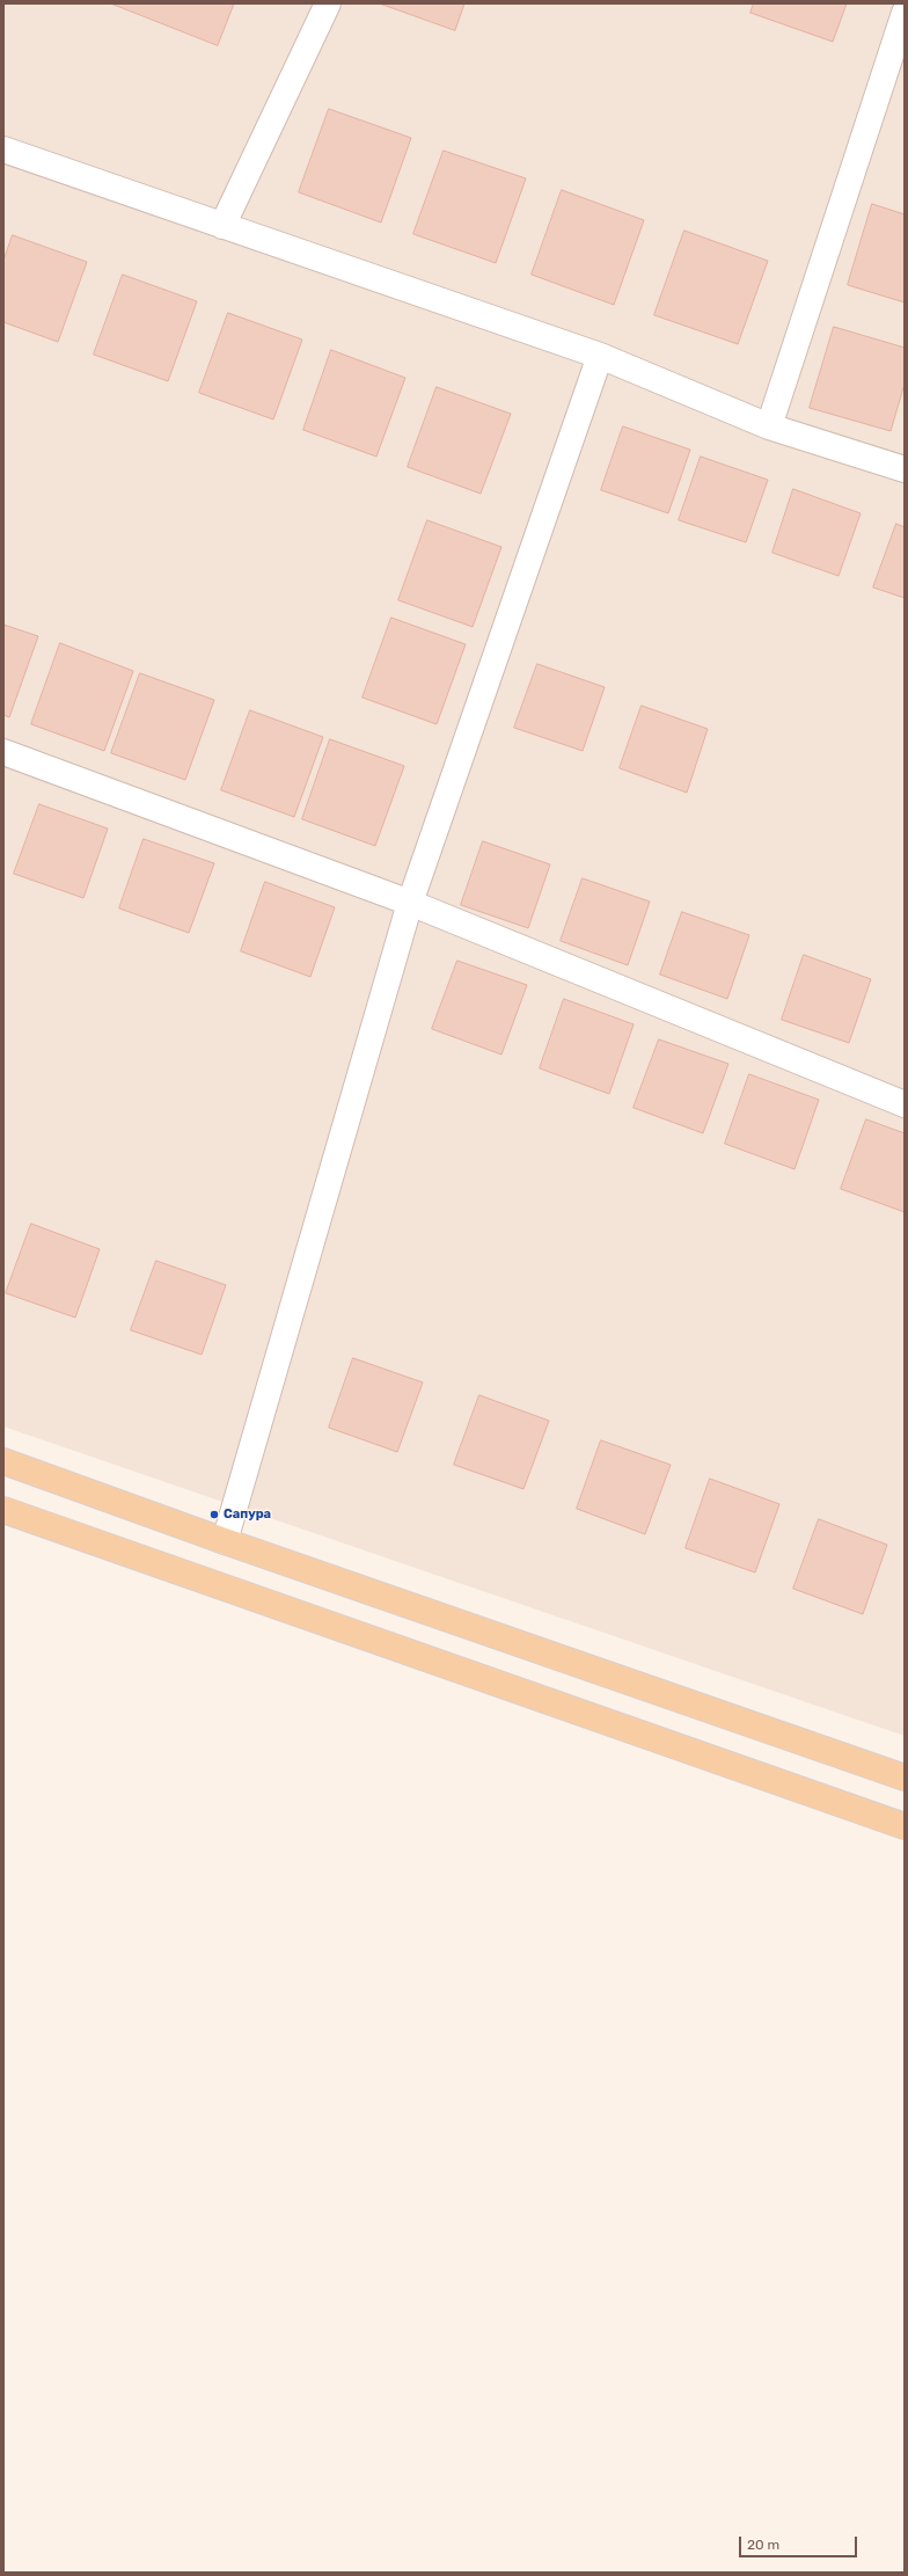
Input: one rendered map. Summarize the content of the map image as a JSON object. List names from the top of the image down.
{
  "places": ["Сапура"],
  "scale_bar": "20 m"
}
